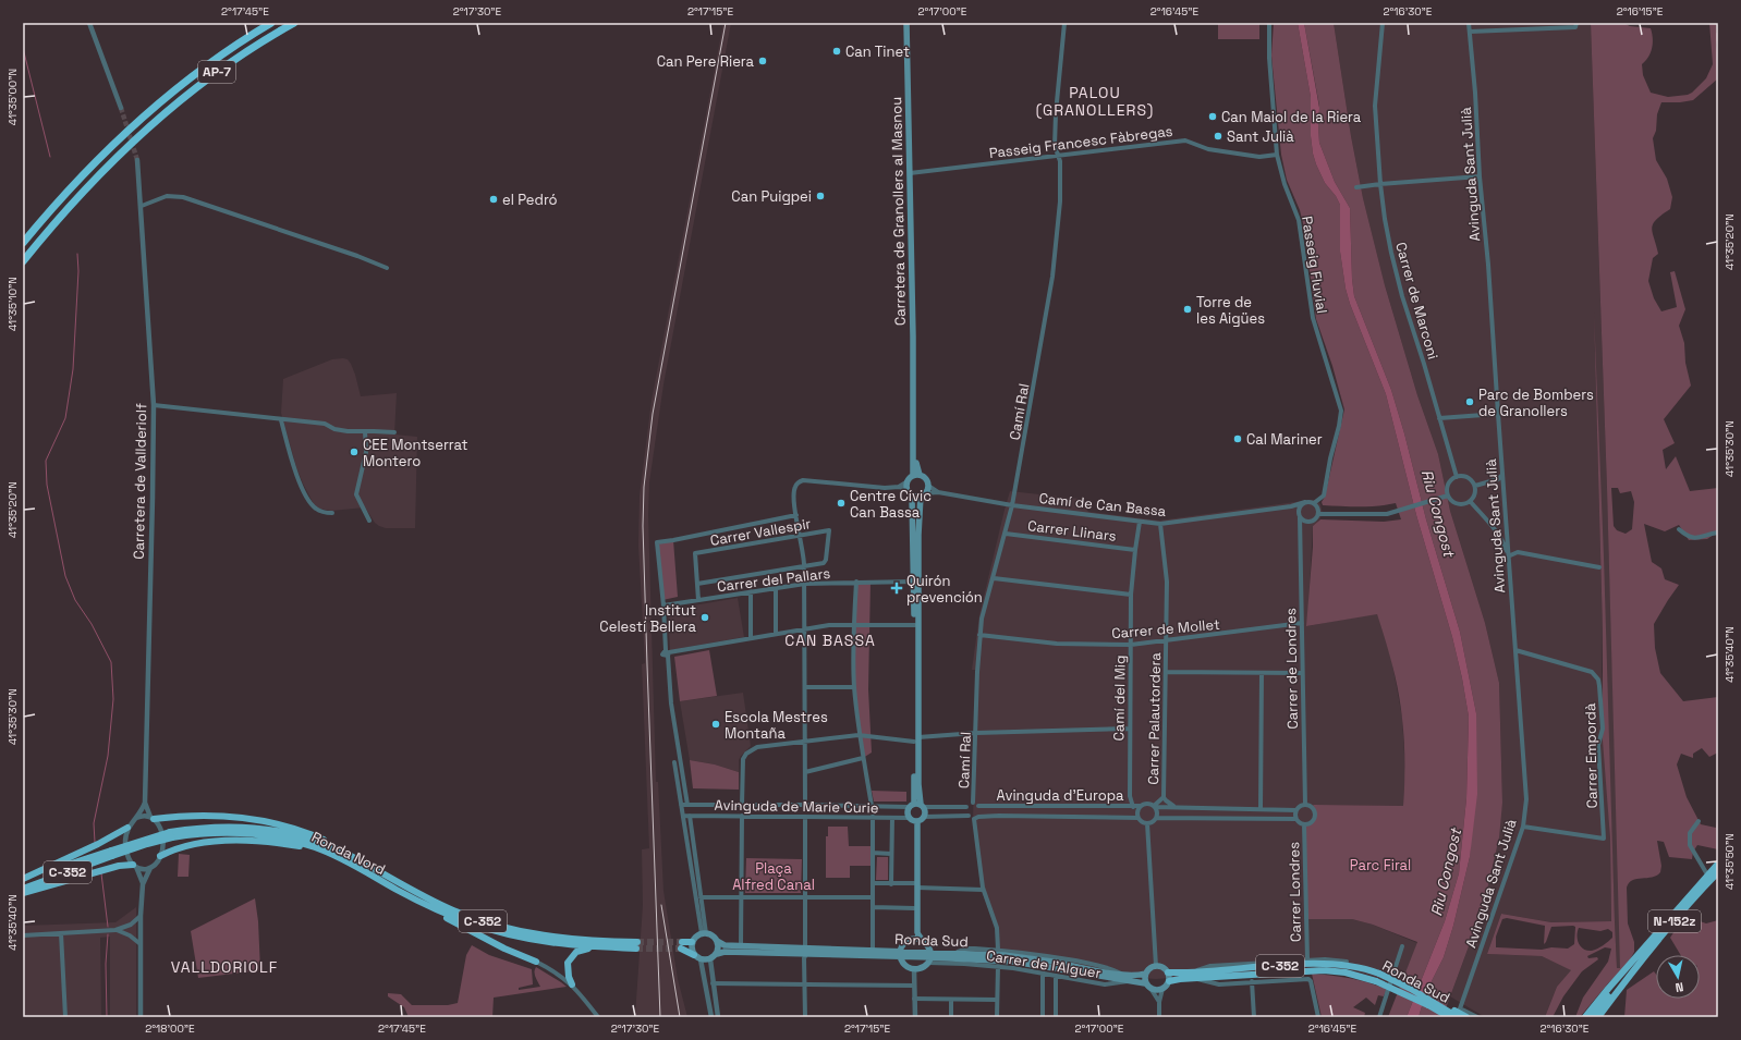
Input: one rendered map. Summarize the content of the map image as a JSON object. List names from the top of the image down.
{
  "streets": {
    "highway": [
      "AP-7",
      "Ronda Nord",
      "C-352",
      "N-152z",
      "Ronda Sud"
    ],
    "main road": ["Carretera de Granollers al Masnou"],
    "street": [
      "Passeig Francesc Fàbregas",
      "Avinguda Sant Julià",
      "Passeig Fluvial",
      "Carrer de Marconi",
      "Camí Ral",
      "Carretera de Vallderiolf",
      "Camí de Can Bassa",
      "Carrer Llinars",
      "Carrer Vallespir",
      "Carrer del Pallars",
      "Carrer de Mollet",
      "Carrer de Londres",
      "Camí del Mig",
      "Carrer Palautordera",
      "Carrer Empordà",
      "Avinguda d'Europa",
      "Avinguda de Marie Curie",
      "Carrer Londres",
      "Carrer de l'Alguer"
    ]
  },
  "crossings": [
    ["Passeig Francesc Fàbregas", "Carretera de Granollers al Masnou"],
    ["Passeig Francesc Fàbregas", "Passeig Fluvial"],
    ["Passeig Francesc Fàbregas", "Camí Ral"],
    ["Avinguda Sant Julià", "Carrer Empordà"],
    ["Avinguda Sant Julià", "Ronda Sud"],
    ["Carretera de Granollers al Masnou", "Camí de Can Bassa"],
    ["Passeig Fluvial", "Camí de Can Bassa"],
    ["Passeig Fluvial", "Carrer de Londres"],
    ["Camí Ral", "Camí de Can Bassa"],
    ["Camí Ral", "Carrer Llinars"],
    ["Camí Ral", "Carrer de Mollet"],
    ["Camí de Can Bassa", "Carrer de Londres"],
    ["Camí de Can Bassa", "Camí del Mig"],
    ["Camí de Can Bassa", "Carrer Palautordera"],
    ["Carrer Llinars", "Camí del Mig"],
    ["Carrer de Mollet", "Carrer de Londres"],
    ["Carrer de Mollet", "Camí del Mig"],
    ["Carrer de Mollet", "Carrer Palautordera"],
    ["Carrer de Londres", "Carrer Londres"],
    ["Camí del Mig", "Avinguda d'Europa"],
    ["Carrer Palautordera", "Avinguda d'Europa"],
    ["C-352", "Ronda Sud"],
    ["Ronda Sud", "Carrer de l'Alguer"]
  ],
  "districts": ["PALOU (GRANOLLERS)", "CAN BASSA", "VALLDORIOLF"],
  "water": ["Riu Congost"],
  "parks": ["Parc Firal", "Plaça Alfred Canal"],
  "places": {
    "other": [
      "Can Tinet",
      "Can Pere Riera",
      "Can Maiol de la Riera",
      "Sant Julià",
      "Can Puigpei",
      "el Pedró",
      "Torre de les Aigües",
      "Parc de Bombers de Granollers",
      "Cal Mariner",
      "CEE Montserrat Montero",
      "Centre Cívic Can Bassa",
      "Institut Celestí Bellera",
      "Escola Mestres Montaña"
    ],
    "health": ["Quirón prevención"]
  },
  "north": "bottom",
  "coordinates": [
    "2°17'45\"E",
    "2°17'30\"E",
    "2°17'15\"E",
    "2°17'00\"E",
    "2°16'45\"E",
    "2°16'30\"E",
    "2°16'15\"E",
    "41°35'00\"N",
    "41°35'20\"N",
    "41°35'10\"N",
    "41°35'30\"N",
    "41°35'40\"N",
    "41°35'50\"N",
    "2°18'00\"E"
  ]
}
